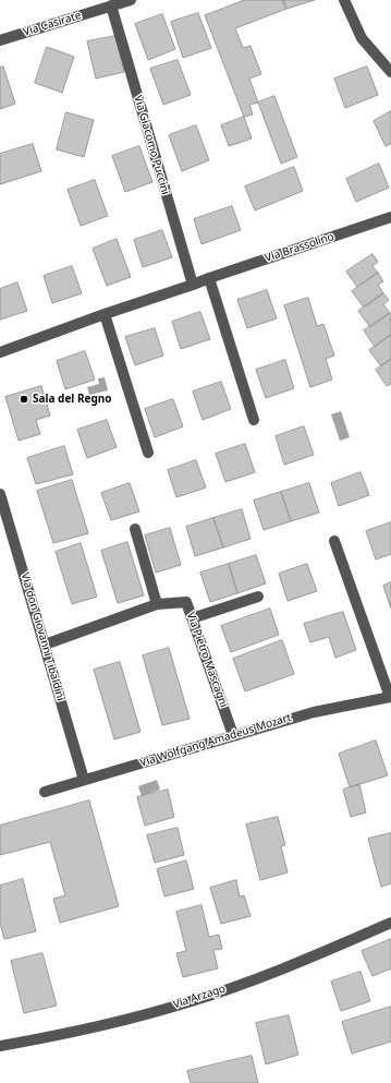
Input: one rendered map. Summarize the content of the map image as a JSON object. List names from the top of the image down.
{
  "streets": {
    "street": [
      "Via Casirate",
      "Via Giacomo Puccini",
      "Via Brassolino",
      "Via don Giovanni Tibaldini",
      "Via Pietro Mascagni",
      "Via Wolfgang Amadeus Mozart",
      "Via Arzago"
    ]
  },
  "crossings": [
    ["Via Casirate", "Via Giacomo Puccini"],
    ["Via Giacomo Puccini", "Via Brassolino"],
    ["Via don Giovanni Tibaldini", "Via Pietro Mascagni"],
    ["Via don Giovanni Tibaldini", "Via Wolfgang Amadeus Mozart"],
    ["Via Pietro Mascagni", "Via Wolfgang Amadeus Mozart"]
  ],
  "places": ["Sala del Regno"]
}
